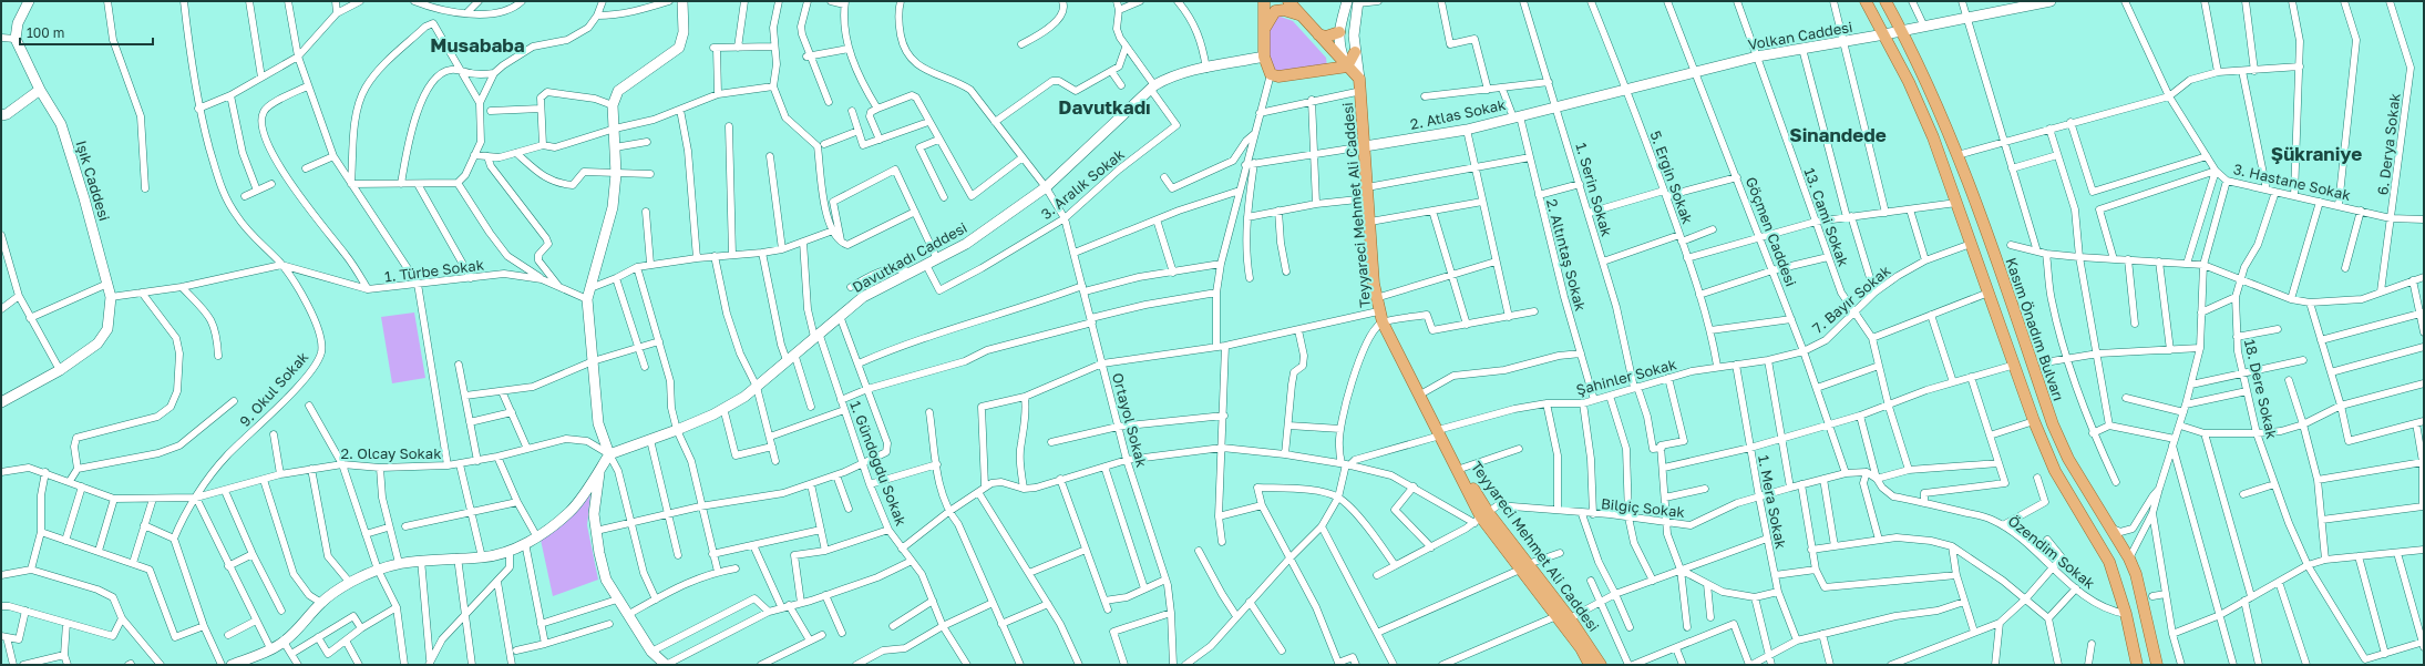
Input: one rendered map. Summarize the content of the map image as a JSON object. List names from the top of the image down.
{
  "streets": {
    "main road": [
      "Volkan Caddesi",
      "2. Atlas Sokak",
      "Işık Caddesi",
      "Teyyareci Mehmet Ali Caddesi",
      "Davutkadı Caddesi",
      "Kasım Önadım Bulvarı"
    ],
    "street": [
      "6. Derya Sokak",
      "5. Ergin Sokak",
      "3. Hastane Sokak",
      "3. Aralık Sokak",
      "1. Serin Sokak",
      "13. Cami Sokak",
      "Göçmen Caddesi",
      "2. Altıntaş Sokak",
      "1. Türbe Sokak",
      "7. Bayır Sokak",
      "Şahinler Sokak",
      "9. Okul Sokak",
      "18. Dere Sokak",
      "Ortayol Sokak",
      "2. Olcay Sokak",
      "1. Gündoğdu Sokak",
      "1. Mera Sokak",
      "Bilgiç Sokak",
      "Özendim Sokak"
    ]
  },
  "crossings": [
    ["Volkan Caddesi", "2. Atlas Sokak"],
    ["Volkan Caddesi", "5. Ergin Sokak"],
    ["Volkan Caddesi", "1. Serin Sokak"],
    ["Volkan Caddesi", "13. Cami Sokak"],
    ["Volkan Caddesi", "Göçmen Caddesi"],
    ["Volkan Caddesi", "Kasım Önadım Bulvarı"],
    ["2. Atlas Sokak", "1. Serin Sokak"],
    ["2. Atlas Sokak", "Teyyareci Mehmet Ali Caddesi"],
    ["2. Atlas Sokak", "2. Altıntaş Sokak"],
    ["6. Derya Sokak", "3. Hastane Sokak"],
    ["5. Ergin Sokak", "7. Bayır Sokak"],
    ["5. Ergin Sokak", "Şahinler Sokak"],
    ["3. Hastane Sokak", "18. Dere Sokak"],
    ["3. Aralık Sokak", "Davutkadı Caddesi"],
    ["3. Aralık Sokak", "Ortayol Sokak"],
    ["1. Serin Sokak", "Şahinler Sokak"],
    ["Teyyareci Mehmet Ali Caddesi", "Şahinler Sokak"],
    ["Teyyareci Mehmet Ali Caddesi", "Bilgiç Sokak"],
    ["13. Cami Sokak", "7. Bayır Sokak"],
    ["Göçmen Caddesi", "7. Bayır Sokak"],
    ["Göçmen Caddesi", "Bilgiç Sokak"],
    ["2. Altıntaş Sokak", "Şahinler Sokak"],
    ["Davutkadı Caddesi", "Ortayol Sokak"],
    ["Davutkadı Caddesi", "2. Olcay Sokak"],
    ["Davutkadı Caddesi", "1. Gündoğdu Sokak"],
    ["1. Türbe Sokak", "9. Okul Sokak"],
    ["7. Bayır Sokak", "Şahinler Sokak"],
    ["7. Bayır Sokak", "1. Mera Sokak"],
    ["9. Okul Sokak", "2. Olcay Sokak"],
    ["1. Mera Sokak", "Bilgiç Sokak"]
  ],
  "districts": [
    "Musababa",
    "Davutkadı",
    "Sinandede",
    "Şükraniye"
  ],
  "scale_bar": "100 m"
}
